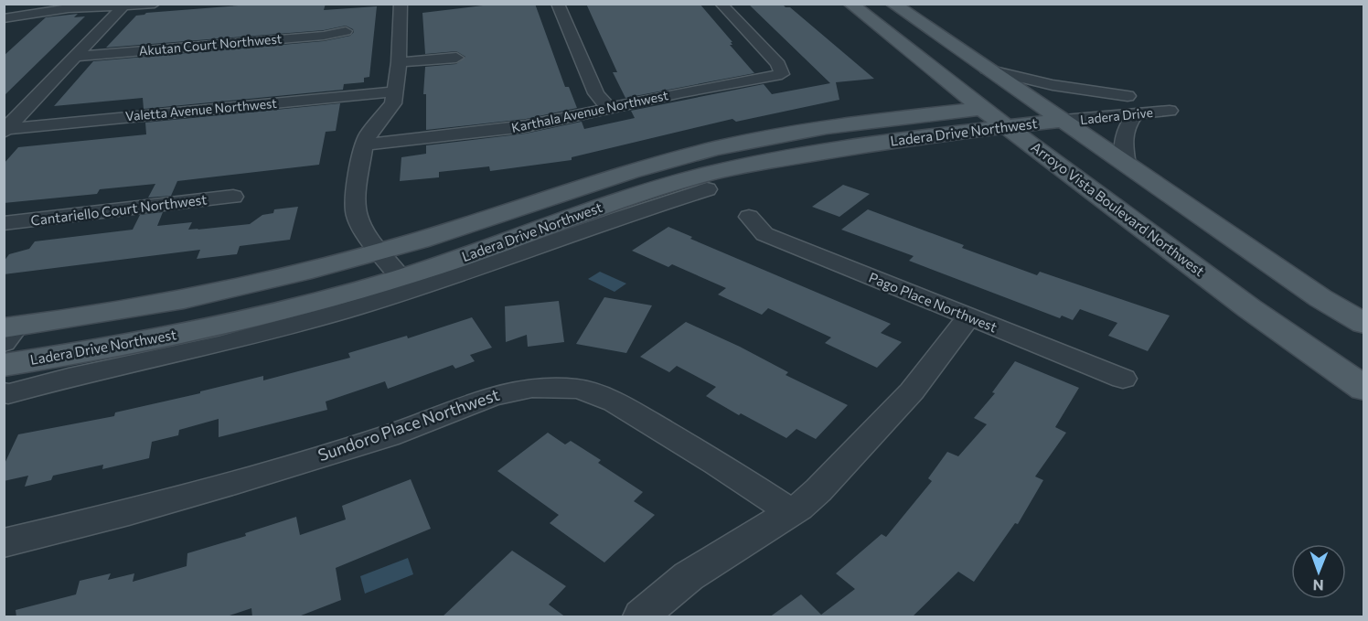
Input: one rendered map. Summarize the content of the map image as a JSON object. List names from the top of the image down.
{
  "streets": {
    "main road": ["Ladera Drive Northwest", "Arroyo Vista Boulevard Northwest"],
    "street": [
      "Akutan Court Northwest",
      "Valetta Avenue Northwest",
      "Karthala Avenue Northwest",
      "Ladera Drive",
      "Cantariello Court Northwest",
      "Pago Place Northwest",
      "Sundoro Place Northwest"
    ]
  },
  "crossings": [
    ["Ladera Drive", "Ladera Drive Northwest"],
    ["Ladera Drive Northwest", "Arroyo Vista Boulevard Northwest"]
  ],
  "north": "bottom"
}
